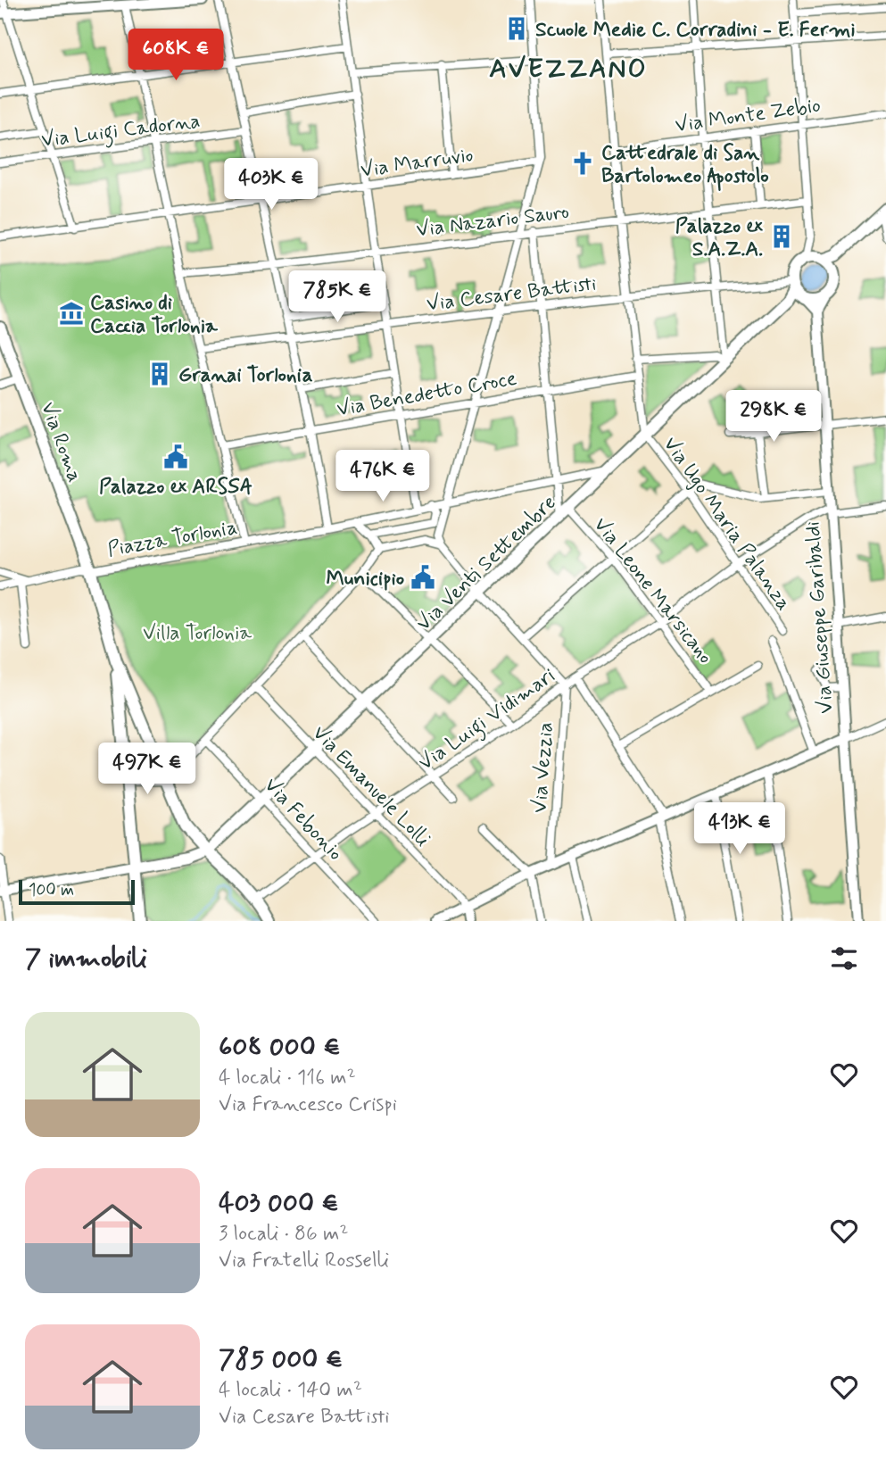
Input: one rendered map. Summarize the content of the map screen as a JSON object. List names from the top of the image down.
{
  "streets": {
    "main road": ["Via Roma", "Piazza Torlonia", "Via Venti Settembre"],
    "street": [
      "Via Monte Zebio",
      "Via Luigi Cadorna",
      "Via Marruvio",
      "Via Nazario Sauro",
      "Via Cesare Battisti",
      "Via Benedetto Croce",
      "Via Ugo Maria Palanza",
      "Via Leone Marsicano",
      "Via Giuseppe Garibaldi",
      "Via Luigi Vidimari",
      "Via Vezzia",
      "Via Emanuele Lolli",
      "Via Febonio"
    ]
  },
  "crossings": [
    ["Via Cesare Battisti", "Via Venti Settembre"],
    ["Via Roma", "Piazza Torlonia"],
    ["Via Ugo Maria Palanza", "Via Venti Settembre"],
    ["Via Ugo Maria Palanza", "Via Luigi Vidimari"],
    ["Piazza Torlonia", "Via Venti Settembre"],
    ["Piazza Torlonia", "Via Luigi Vidimari"],
    ["Via Venti Settembre", "Via Leone Marsicano"],
    ["Via Venti Settembre", "Via Emanuele Lolli"],
    ["Via Venti Settembre", "Via Febonio"],
    ["Via Leone Marsicano", "Via Luigi Vidimari"],
    ["Via Giuseppe Garibaldi", "Via Luigi Vidimari"],
    ["Via Luigi Vidimari", "Via Vezzia"],
    ["Via Luigi Vidimari", "Via Emanuele Lolli"],
    ["Via Luigi Vidimari", "Via Febonio"]
  ],
  "districts": ["AVEZZANO"],
  "parks": ["Villa Torlonia"],
  "places": {
    "building": ["Scuole Medie C. Corradini - E. Fermi", "Palazzo ex S.A.Z.A.", "Granai Torlonia"],
    "church": ["Cattedrale di San Bartolomeo Apostolo"],
    "museum": ["Casino di Caccia Torlonia"],
    "public building": ["Palazzo ex ARSSA", "Municipio"]
  },
  "scale_bar": "100 m",
  "page": {
    "price": [
      "608K €",
      "403K €",
      "785K €",
      "298K €",
      "476K €",
      "497K €",
      "413K €"
    ],
    "scale": "100 m",
    "heading": "7 immobili",
    "list": [
      {
        "name": "608 000 €",
        "note": "4 locali · 116 m² · Via Francesco Crispi"
      },
      {
        "name": "403 000 €",
        "note": "3 locali · 86 m² · Via Fratelli Rosselli"
      },
      {
        "name": "785 000 €",
        "note": "4 locali · 140 m² · Via Cesare Battisti"
      }
    ]
  }
}
